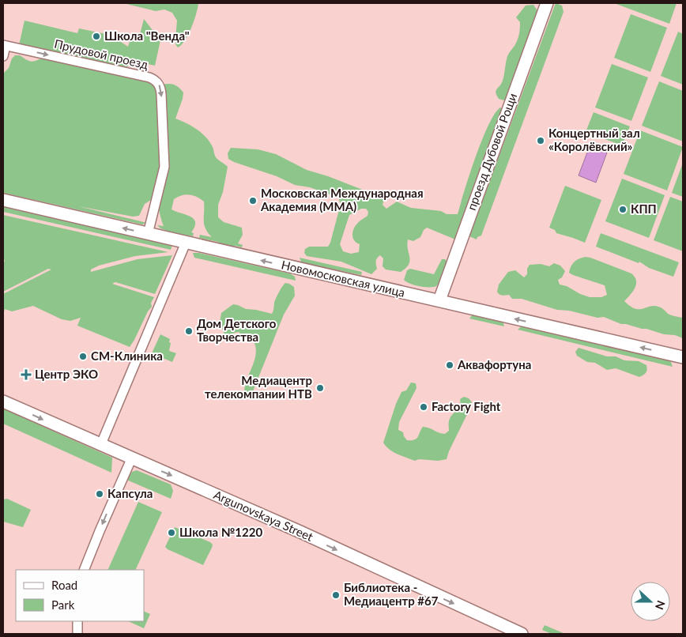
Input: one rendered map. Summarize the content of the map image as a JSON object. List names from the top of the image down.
{
  "streets": {
    "main road": ["проезд Дубовой Рощи", "Новомосковская улица", "Argunovskaya Street"],
    "street": ["Прудовой проезд"]
  },
  "crossings": [
    ["Прудовой проезд", "Новомосковская улица"],
    ["проезд Дубовой Рощи", "Новомосковская улица"]
  ],
  "one_way": ["Новомосковская улица", "Argunovskaya Street"],
  "places": {
    "other": [
      "Школа \"Венда\"",
      "Концертный зал «Королёвский»",
      "Московская Международная Академия (ММА)",
      "КПП",
      "Дом Детского Творчества",
      "СМ-Клиника",
      "Аквафортуна",
      "Медиацентр телекомпании НТВ",
      "Factory Fight",
      "Капсула",
      "Школа №1220",
      "Библиотека - Медиацентр #67"
    ],
    "health": ["Центр ЭКО"]
  },
  "legend": ["Road", "Park"],
  "north": "right"
}
